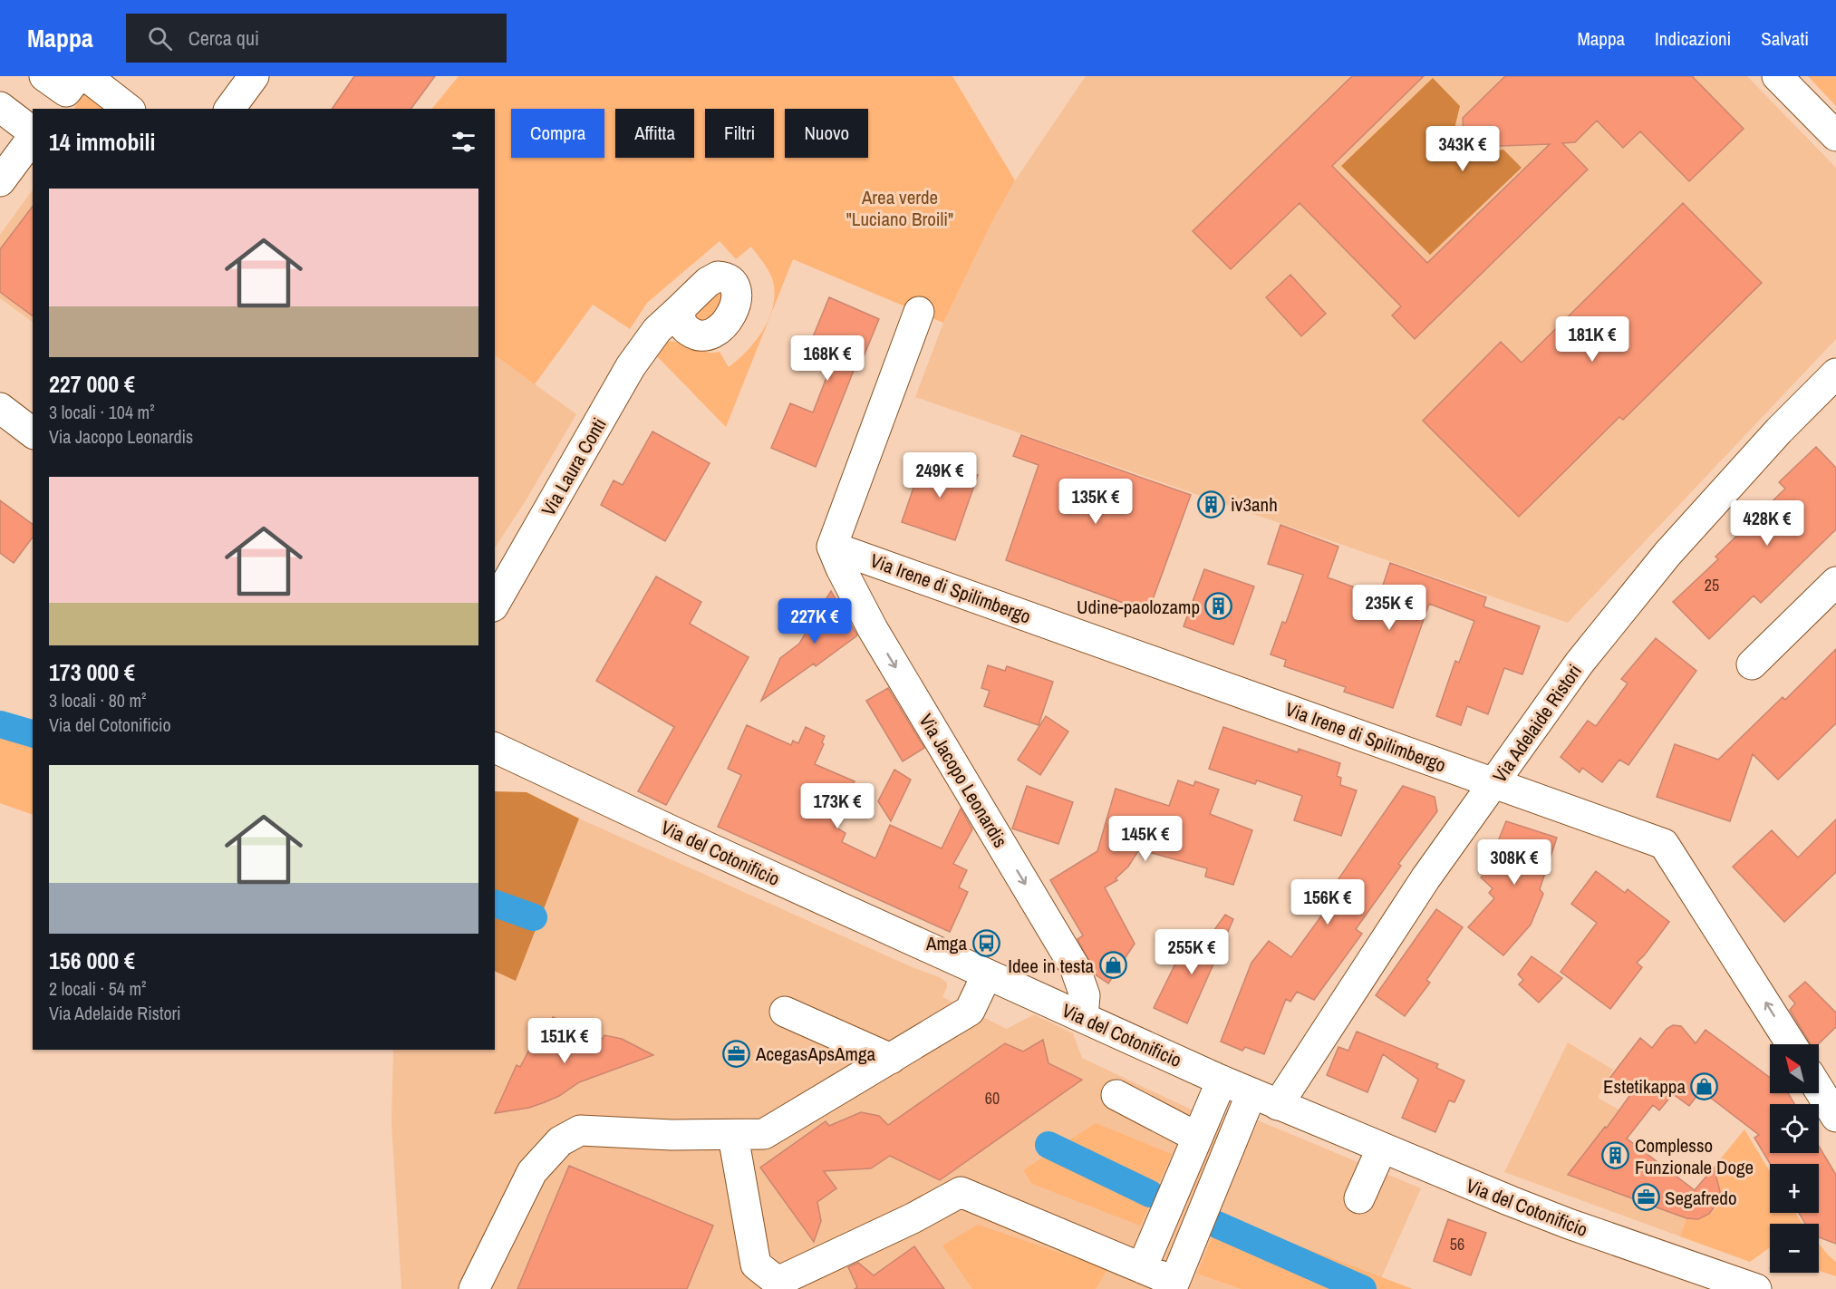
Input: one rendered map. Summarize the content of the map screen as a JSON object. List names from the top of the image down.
{
  "streets": {
    "street": [
      "Via Laura Conti",
      "Via Irene di Spilimbergo",
      "Via Adelaide Ristori",
      "Via Jacopo Leonardis",
      "Via del Cotonificio"
    ]
  },
  "crossings": [
    ["Via Irene di Spilimbergo", "Via Adelaide Ristori"],
    ["Via Irene di Spilimbergo", "Via Jacopo Leonardis"],
    ["Via Adelaide Ristori", "Via del Cotonificio"],
    ["Via Jacopo Leonardis", "Via del Cotonificio"]
  ],
  "one_way": ["Via Irene di Spilimbergo", "Via Jacopo Leonardis"],
  "parks": ["Area verde \"Luciano Broili\""],
  "places": {
    "building": ["iv3anh", "Udine-paolozamp", "Complesso Funzionale Doge"],
    "bus stop": ["Amga"],
    "shop": ["Idee in testa", "Estetikappa"],
    "office": ["AcegasApsAmga", "Segafredo"]
  },
  "house_numbers": ["25", "60", "56"],
  "north": "top left",
  "page": {
    "header": "Mappa",
    "search": "Cerca qui",
    "nav": ["Mappa", "Indicazioni", "Salvati"],
    "chip": [
      "Compra",
      "Affitta",
      "Filtri",
      "Nuovo"
    ],
    "heading": "14 immobili",
    "price": [
      "343K €",
      "181K €",
      "168K €",
      "249K €",
      "135K €",
      "428K €",
      "235K €",
      "227K €",
      "173K €",
      "145K €",
      "308K €",
      "156K €",
      "255K €",
      "151K €"
    ],
    "list": [
      {
        "name": "227 000 €",
        "note": "3 locali · 104 m² · Via Jacopo Leonardis"
      },
      {
        "name": "173 000 €",
        "note": "3 locali · 80 m² · Via del Cotonificio"
      },
      {
        "name": "156 000 €",
        "note": "2 locali · 54 m² · Via Adelaide Ristori"
      }
    ],
    "map_buttons": ["+", "−"]
  }
}
